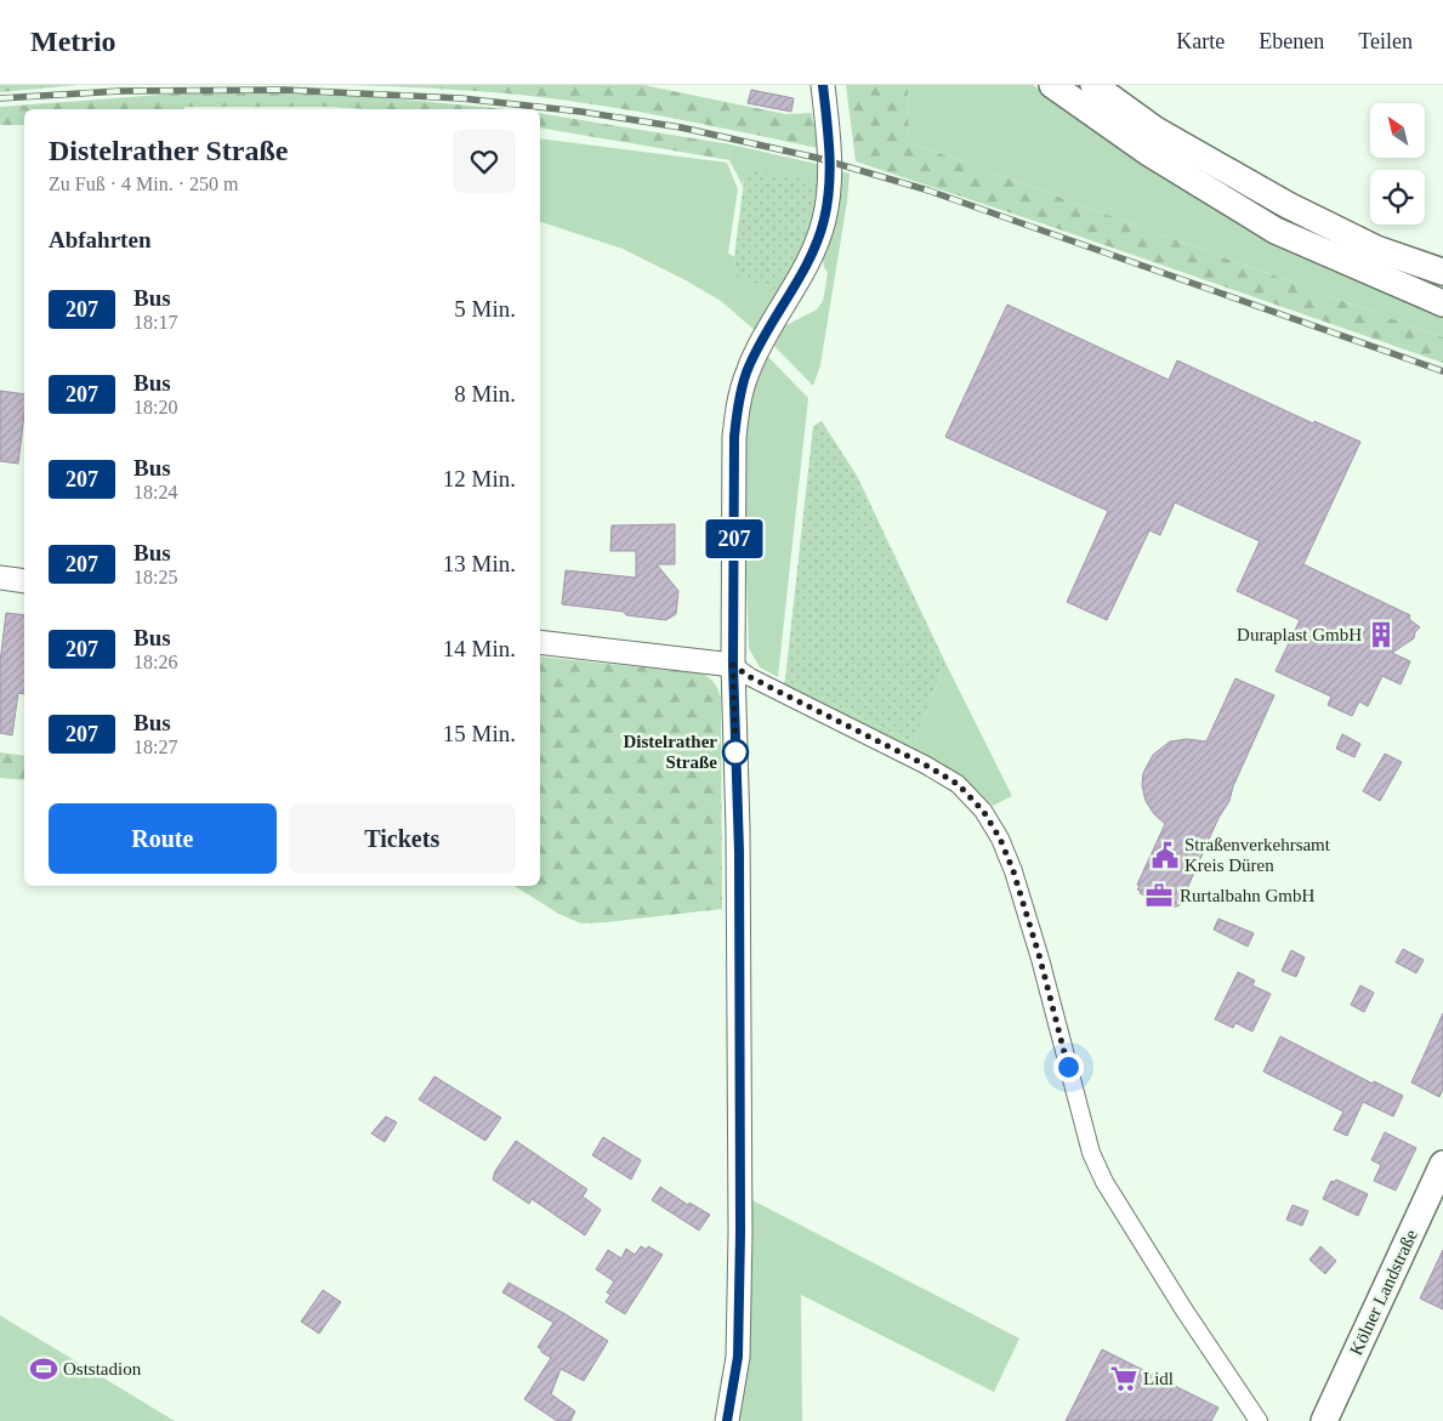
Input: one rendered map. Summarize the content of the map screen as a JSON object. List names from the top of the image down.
{
  "streets": {
    "main road": ["Kölner Landstraße"]
  },
  "places": {
    "building": ["Duraplast GmbH"],
    "other": ["Distelrather Straße"],
    "public building": ["Straßenverkehrsamt Kreis Düren"],
    "office": ["Rurtalbahn GmbH"],
    "sports": ["Oststadion"],
    "supermarket": ["Lidl"]
  },
  "lines": ["bus line 207"],
  "north": "top left",
  "page": {
    "header": "Metrio",
    "nav": ["Karte", "Ebenen", "Teilen"],
    "on_map": "207",
    "heading": [
      ["Distelrather Straße", "Zu Fuß · 4 Min. · 250 m"],
      "Abfahrten"
    ],
    "list": [
      {
        "mark": "207",
        "name": "Bus",
        "note": "18:17",
        "value": "5 Min."
      },
      {
        "mark": "207",
        "name": "Bus",
        "note": "18:20",
        "value": "8 Min."
      },
      {
        "mark": "207",
        "name": "Bus",
        "note": "18:24",
        "value": "12 Min."
      },
      {
        "mark": "207",
        "name": "Bus",
        "note": "18:25",
        "value": "13 Min."
      },
      {
        "mark": "207",
        "name": "Bus",
        "note": "18:26",
        "value": "14 Min."
      },
      {
        "mark": "207",
        "name": "Bus",
        "note": "18:27",
        "value": "15 Min."
      }
    ],
    "buttons": ["Route", "Tickets"]
  }
}
